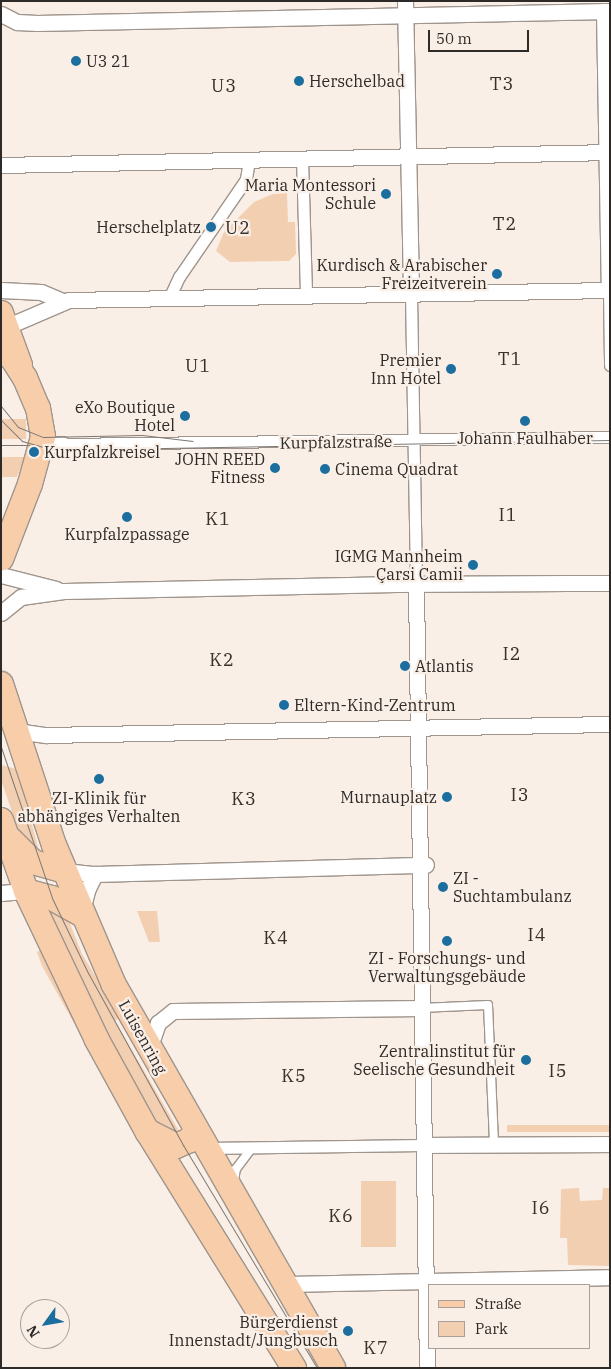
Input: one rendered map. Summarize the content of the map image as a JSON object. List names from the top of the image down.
{
  "streets": {
    "main road": ["Luisenring"],
    "street": ["Kurpfalzstraße"]
  },
  "districts": [
    "T3",
    "U3",
    "T2",
    "U2",
    "T1",
    "U1",
    "I1",
    "K1",
    "I2",
    "K2",
    "I3",
    "K3",
    "I4",
    "K4",
    "I5",
    "K5",
    "I6",
    "K6",
    "K7"
  ],
  "places": [
    "U3 21",
    "Herschelbad",
    "Maria Montessori Schule",
    "Herschelplatz",
    "Kurdisch & Arabischer Freizeitverein",
    "Premier Inn Hotel",
    "eXo Boutique Hotel",
    "Johann Faulhaber",
    "Kurpfalzkreisel",
    "JOHN REED Fitness",
    "Cinema Quadrat",
    "Kurpfalzpassage",
    "IGMG Mannheim Çarsi Camii",
    "Atlantis",
    "Eltern-Kind-Zentrum",
    "ZI-Klinik für abhängiges Verhalten",
    "Murnauplatz",
    "ZI - Suchtambulanz",
    "ZI - Forschungs- und Verwaltungsgebäude",
    "Zentralinstitut für Seelische Gesundheit",
    "Bürgerdienst Innenstadt/Jungbusch"
  ],
  "legend": ["Straße", "Park"],
  "scale_bar": "50 m",
  "north": "bottom left"
}
